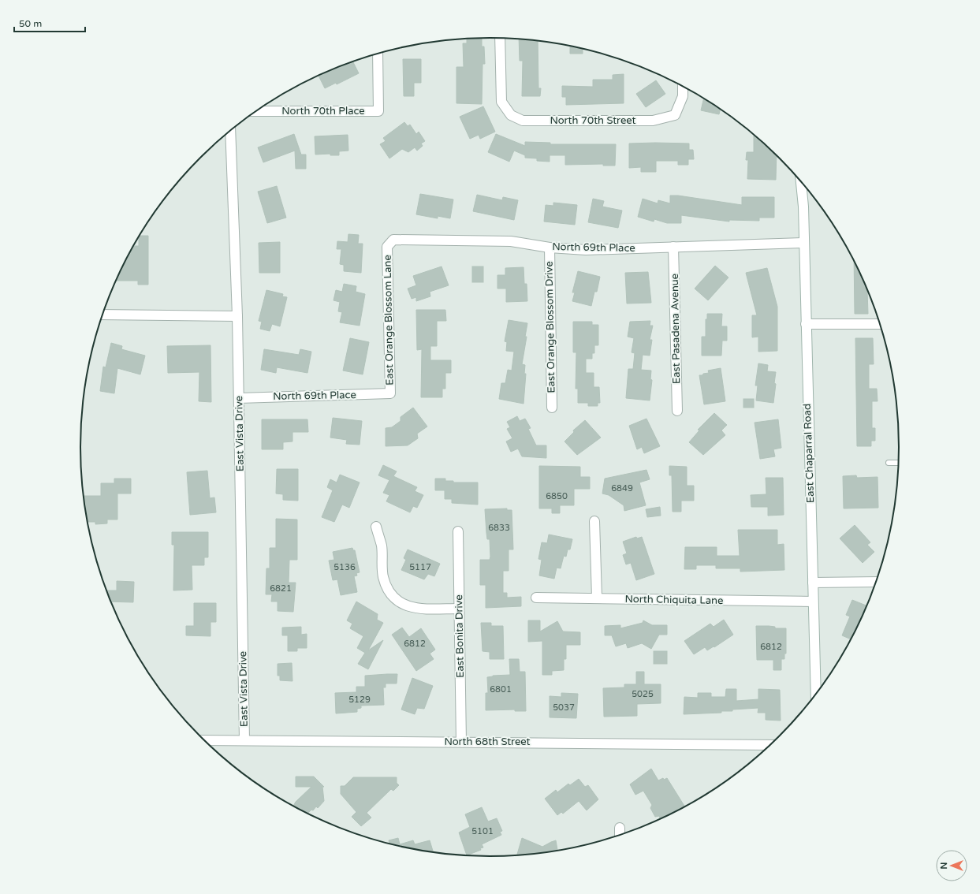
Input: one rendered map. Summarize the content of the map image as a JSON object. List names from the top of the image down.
{
  "streets": {
    "street": [
      "North 70th Place",
      "North 70th Street",
      "North 69th Place",
      "East Orange Blossom Lane",
      "East Orange Blossom Drive",
      "East Pasadena Avenue",
      "East Vista Drive",
      "East Chaparral Road",
      "North Chiquita Lane",
      "East Bonita Drive",
      "North 68th Street"
    ]
  },
  "crossings": [
    ["North 69th Place", "East Orange Blossom Lane"],
    ["North 69th Place", "East Orange Blossom Drive"],
    ["North 69th Place", "East Pasadena Avenue"],
    ["North 69th Place", "East Vista Drive"],
    ["North 69th Place", "East Chaparral Road"],
    ["East Vista Drive", "North 68th Street"],
    ["East Chaparral Road", "North Chiquita Lane"],
    ["East Bonita Drive", "North 68th Street"]
  ],
  "house_numbers": [
    "6849",
    "6850",
    "6833",
    "5136",
    "5117",
    "6821",
    "6812",
    "6812",
    "6801",
    "5025",
    "5129",
    "5037",
    "5101"
  ],
  "scale_bar": "50 m",
  "north": "left"
}
